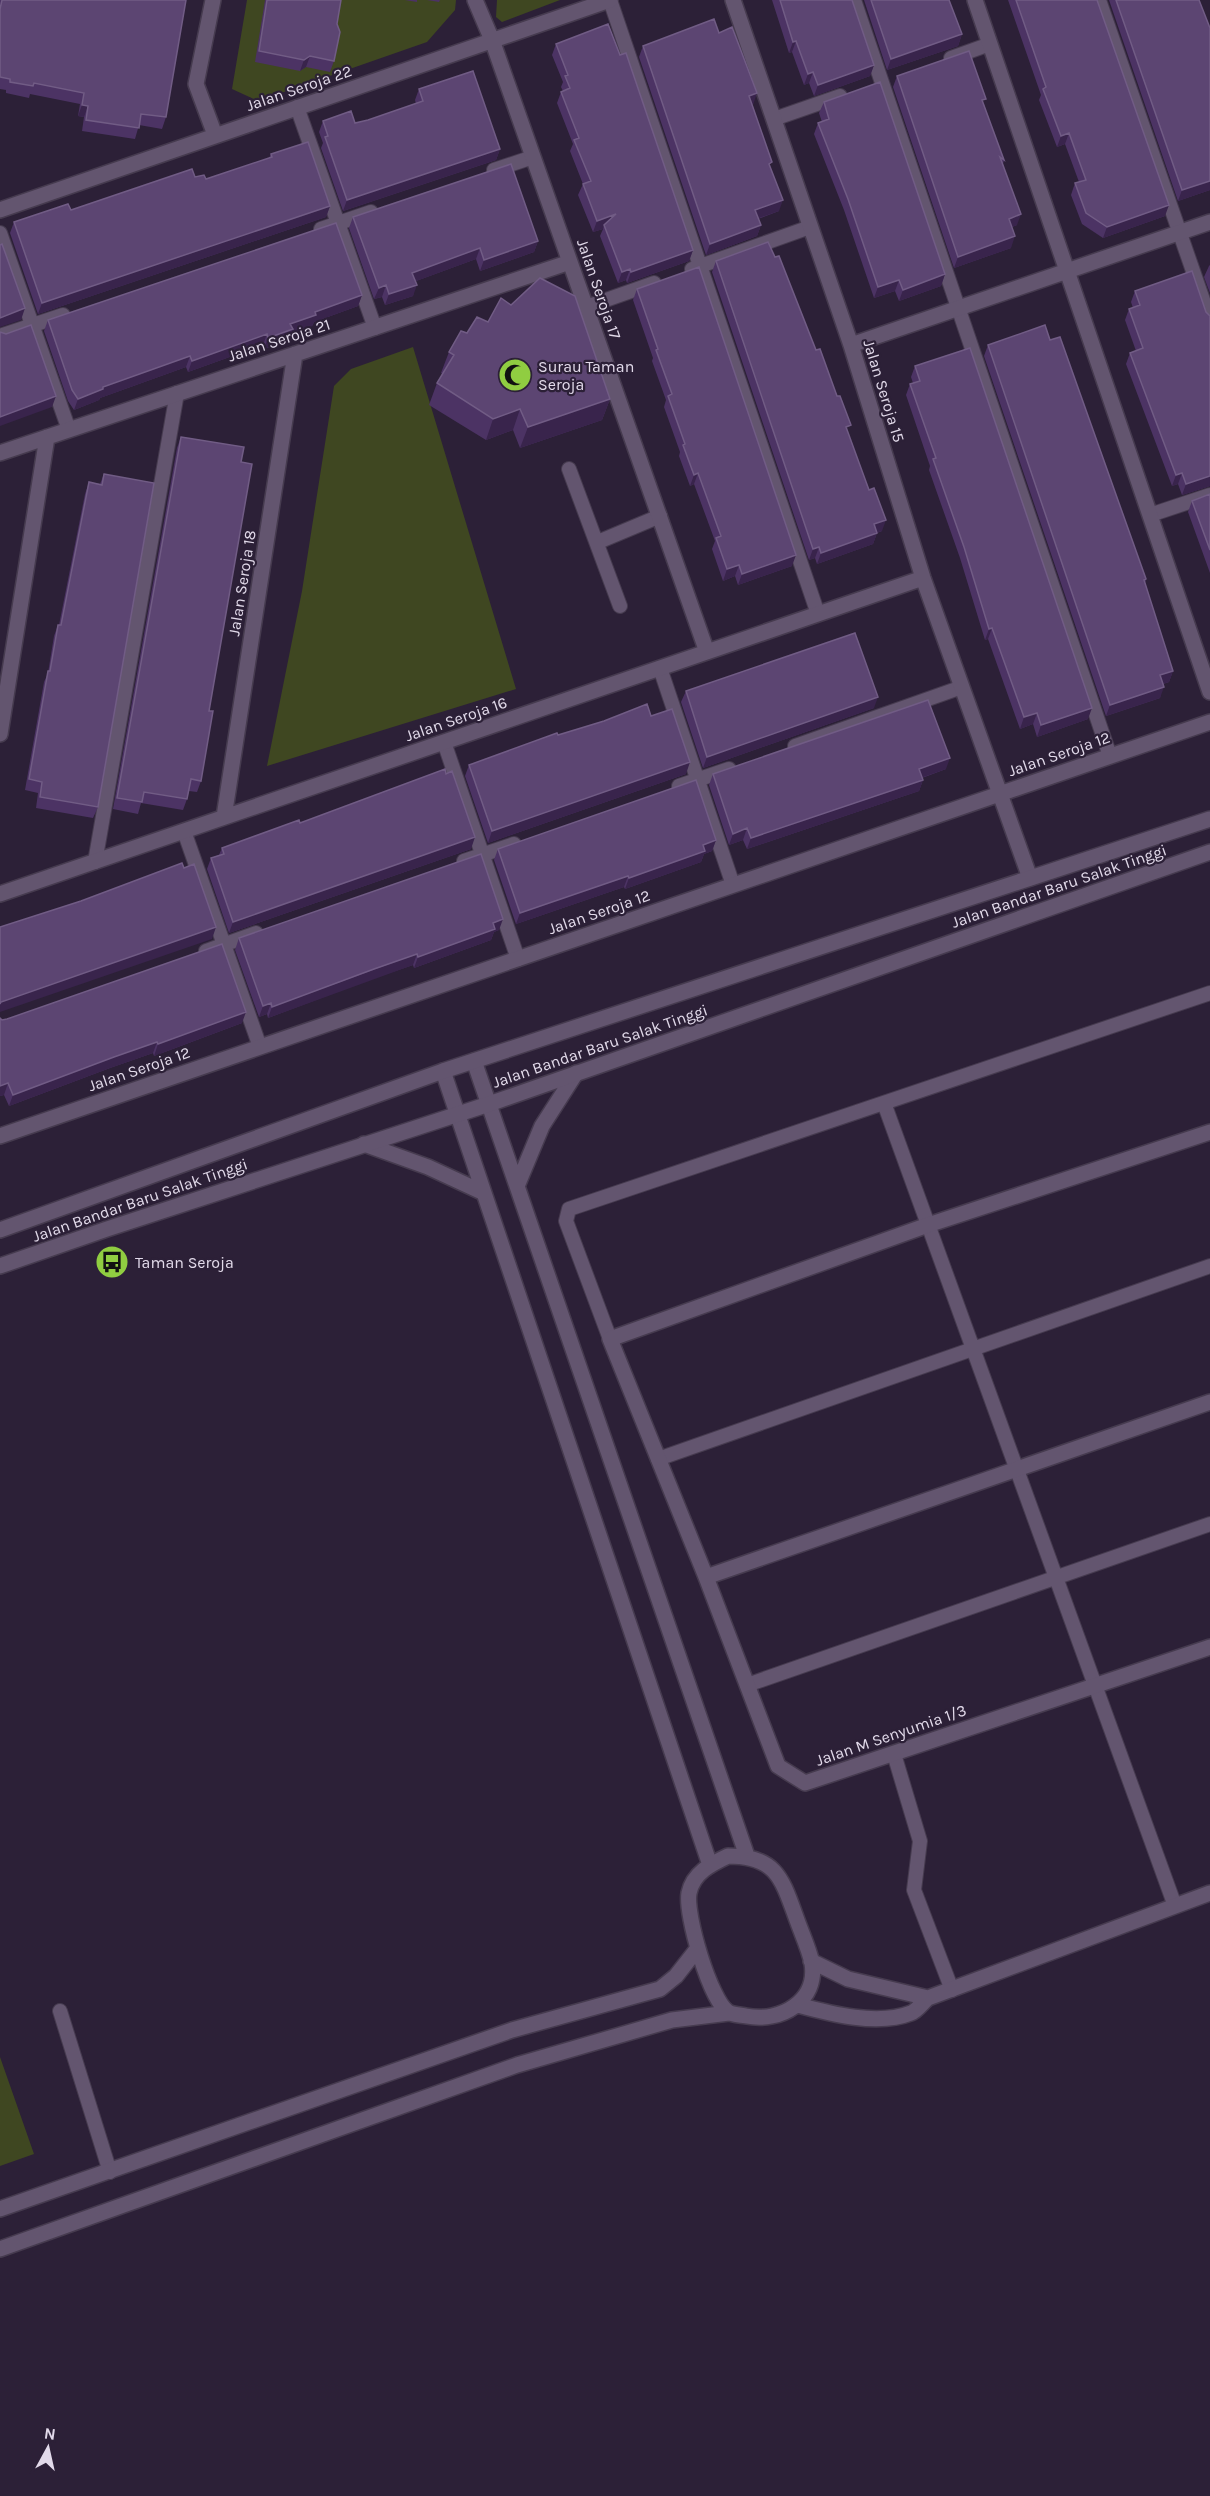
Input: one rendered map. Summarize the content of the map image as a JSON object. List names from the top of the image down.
{
  "streets": {
    "street": [
      "Jalan Seroja 22",
      "Jalan Seroja 17",
      "Jalan Seroja 21",
      "Jalan Seroja 15",
      "Jalan Seroja 18",
      "Jalan Seroja 16",
      "Jalan Seroja 12",
      "Jalan Bandar Baru Salak Tinggi",
      "Jalan M Senyumia 1/3"
    ]
  },
  "crossings": [
    ["Jalan Seroja 22", "Jalan Seroja 17"],
    ["Jalan Seroja 17", "Jalan Seroja 21"],
    ["Jalan Seroja 17", "Jalan Seroja 16"],
    ["Jalan Seroja 21", "Jalan Seroja 18"],
    ["Jalan Seroja 15", "Jalan Seroja 16"],
    ["Jalan Seroja 15", "Jalan Seroja 12"],
    ["Jalan Seroja 15", "Jalan Bandar Baru Salak Tinggi"],
    ["Jalan Seroja 18", "Jalan Seroja 16"]
  ],
  "places": {
    "mosque": ["Surau Taman Seroja"],
    "bus stop": ["Taman Seroja"]
  },
  "north": "top"
}
